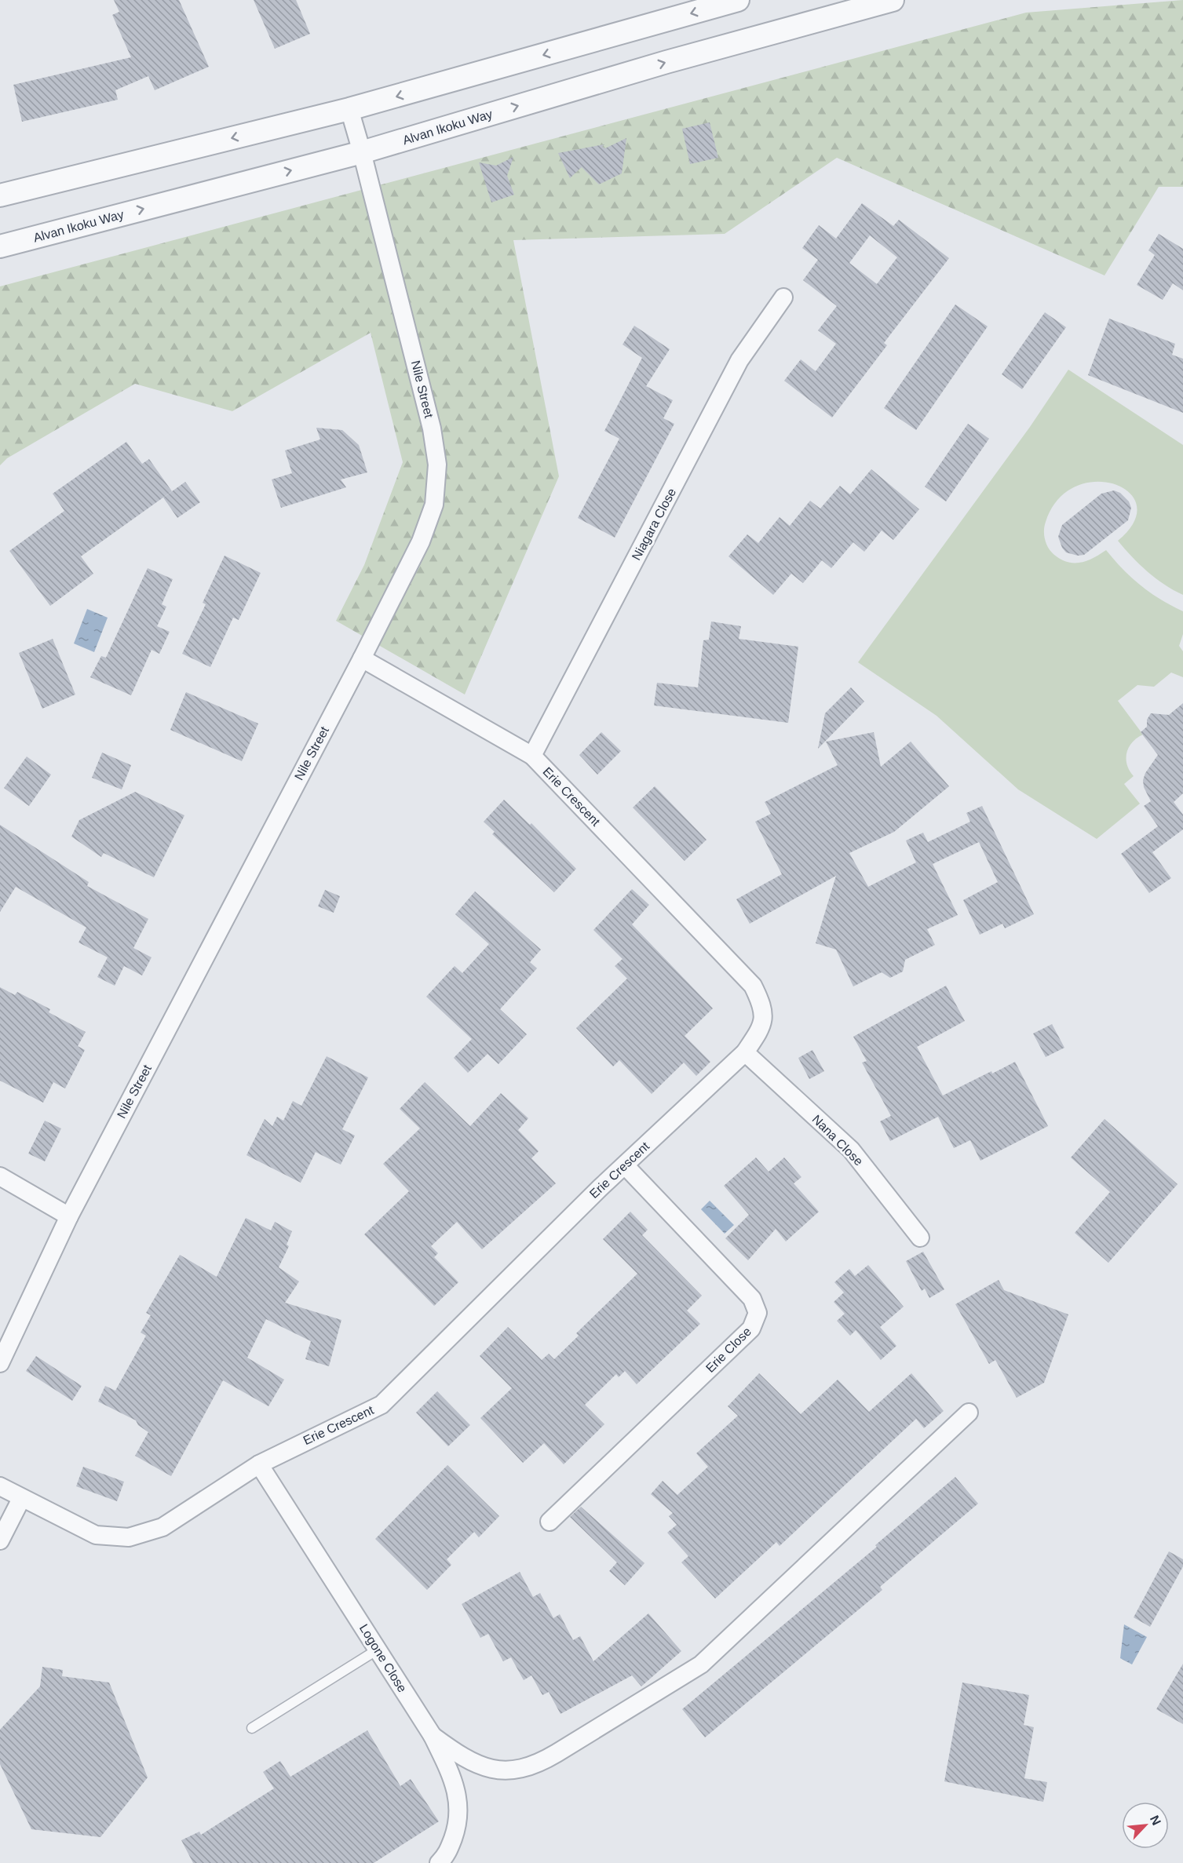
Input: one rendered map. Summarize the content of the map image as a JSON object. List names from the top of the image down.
{
  "streets": {
    "street": [
      "Alvan Ikoku Way",
      "Nile Street",
      "Niagara Close",
      "Erie Crescent",
      "Nana Close",
      "Erie Close",
      "Logone Close"
    ]
  },
  "crossings": [
    ["Alvan Ikoku Way", "Nile Street"],
    ["Nile Street", "Erie Crescent"],
    ["Niagara Close", "Erie Crescent"],
    ["Erie Crescent", "Nana Close"],
    ["Erie Crescent", "Erie Close"],
    ["Erie Crescent", "Logone Close"]
  ],
  "north": "top right"
}
